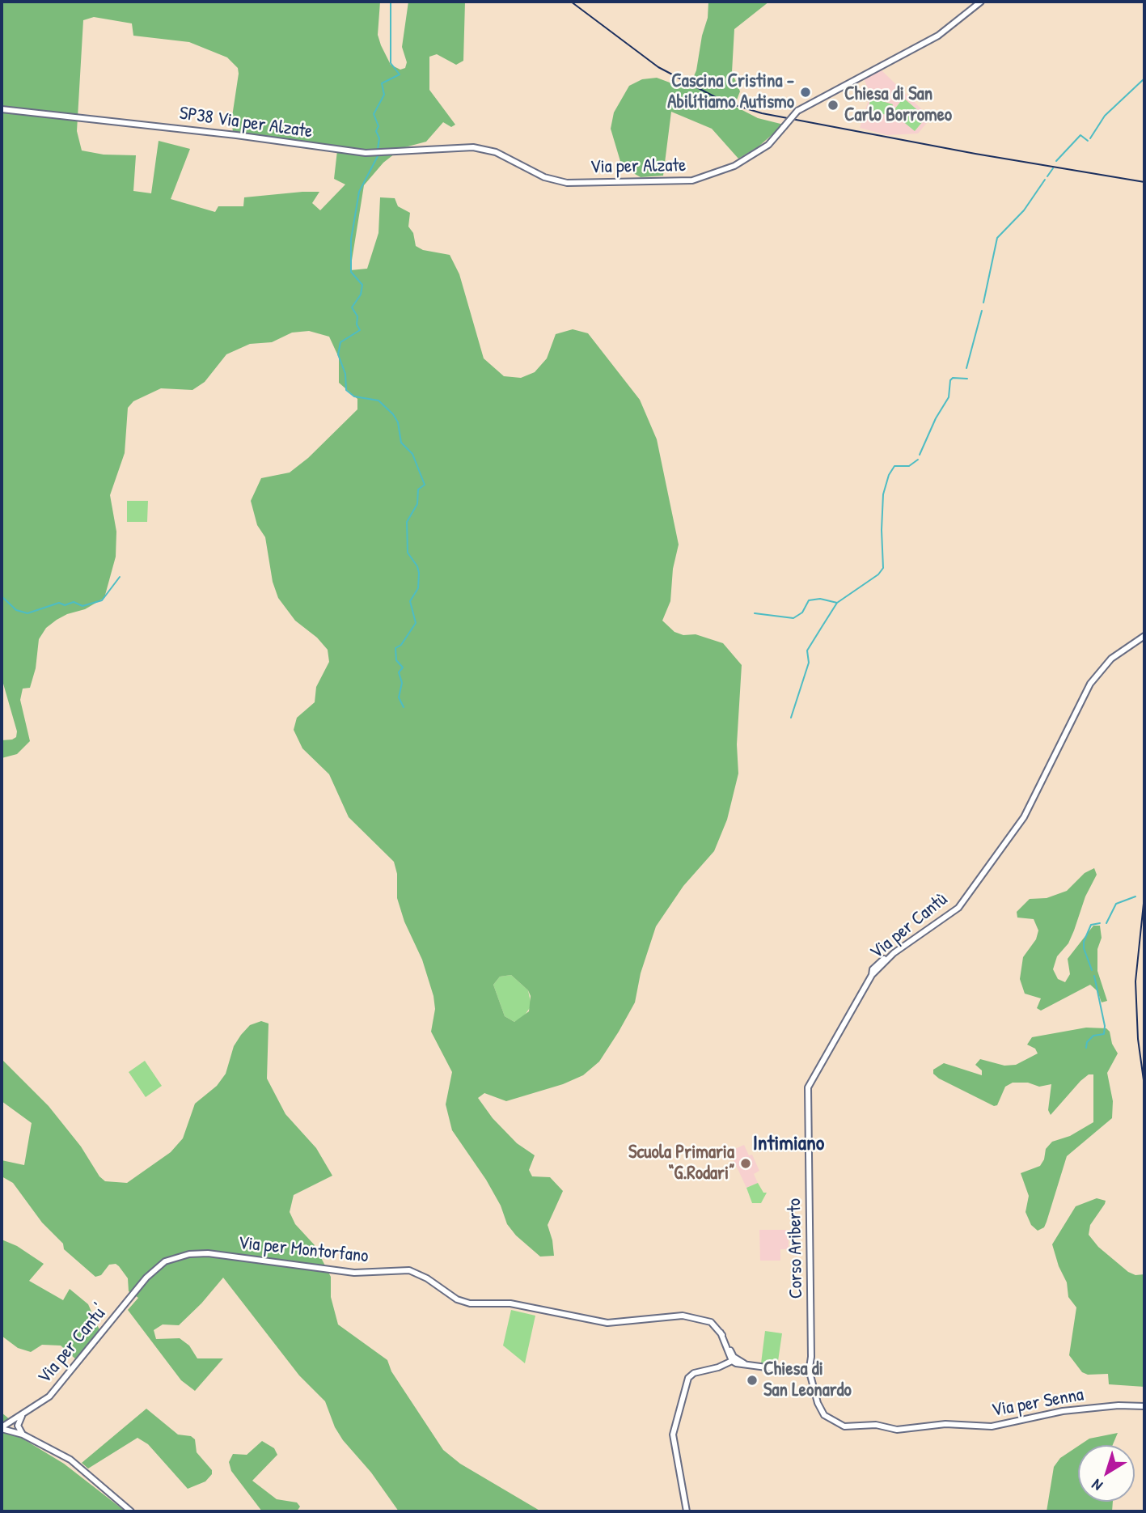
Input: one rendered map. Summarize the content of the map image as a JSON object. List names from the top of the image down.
{
  "streets": {
    "street": [
      "SP38 Via per Alzate",
      "Via per Alzate",
      "Via per Cantù",
      "Corso Ariberto",
      "Via per Montorfano",
      "Via per Cantu'",
      "Via per Senna"
    ]
  },
  "crossings": [
    ["SP38 Via per Alzate", "Via per Alzate"],
    ["Via per Cantù", "Corso Ariberto"],
    ["Corso Ariberto", "Via per Senna"],
    ["Via per Montorfano", "Via per Cantu'"]
  ],
  "districts": ["Intimiano"],
  "places": [
    "Cascina Cristina - Abilítiamo Autismo",
    "Chiesa di San Carlo Borromeo",
    "Scuola Primaria “G.Rodari”",
    "Chiesa di San Leonardo"
  ],
  "north": "bottom left"
}
